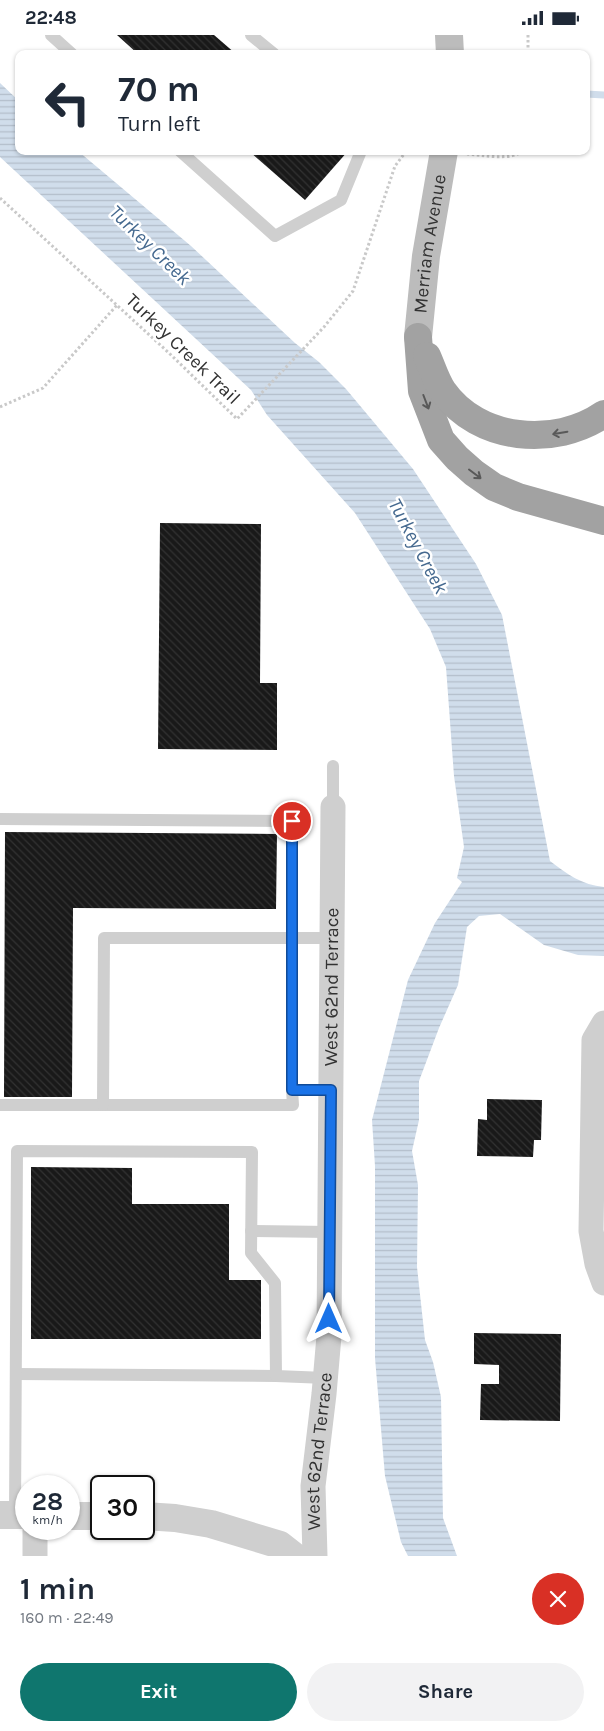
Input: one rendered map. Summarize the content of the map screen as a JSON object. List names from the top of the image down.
{
  "streets": {
    "main road": ["Merriam Avenue"],
    "street": ["West 62nd Terrace"],
    "path": ["Turkey Creek Trail"]
  },
  "water": ["Turkey Creek"],
  "page": {
    "status": "22:48",
    "turn": ["70 m", "Turn left"],
    "speed": "28 km/h",
    "limit": "30",
    "heading": ["1 min", "160 m · 22:49"],
    "buttons": ["Exit", "Share"]
  }
}
